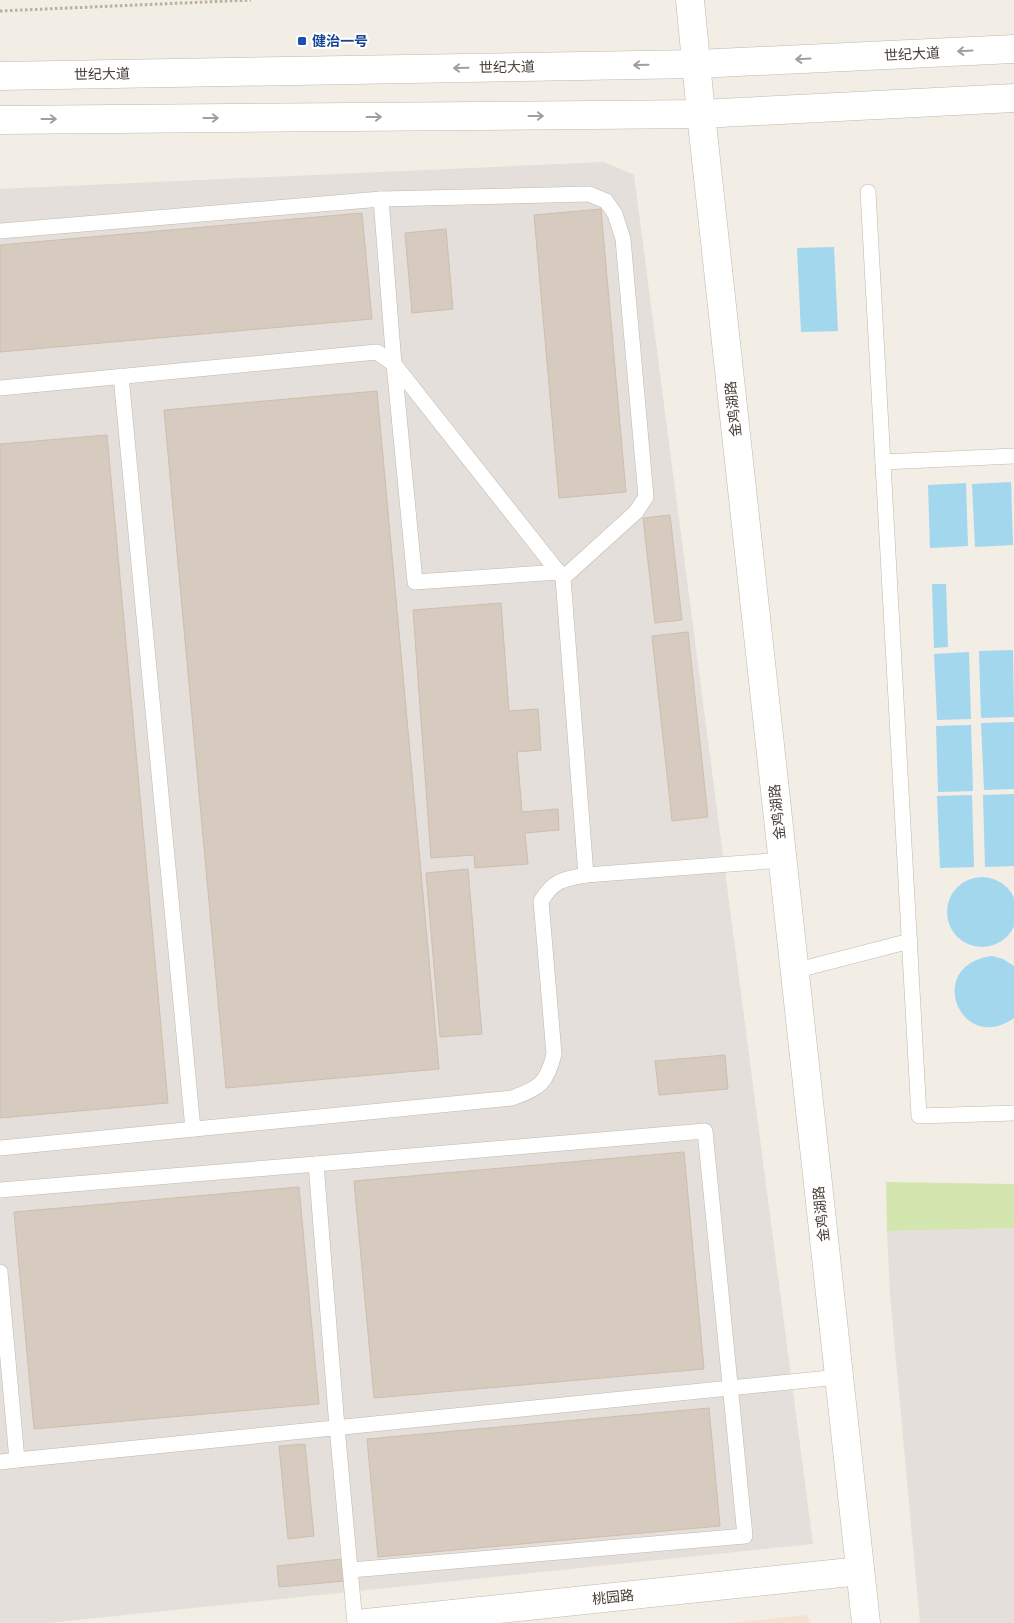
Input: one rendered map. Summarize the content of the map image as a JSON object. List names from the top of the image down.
{
  "streets": {
    "street": ["世纪大道", "金鸡湖路", "桃园路"]
  },
  "crossings": [
    ["世纪大道", "金鸡湖路"],
    ["金鸡湖路", "桃园路"]
  ],
  "places": {
    "transit": ["健治一号"]
  }
}
